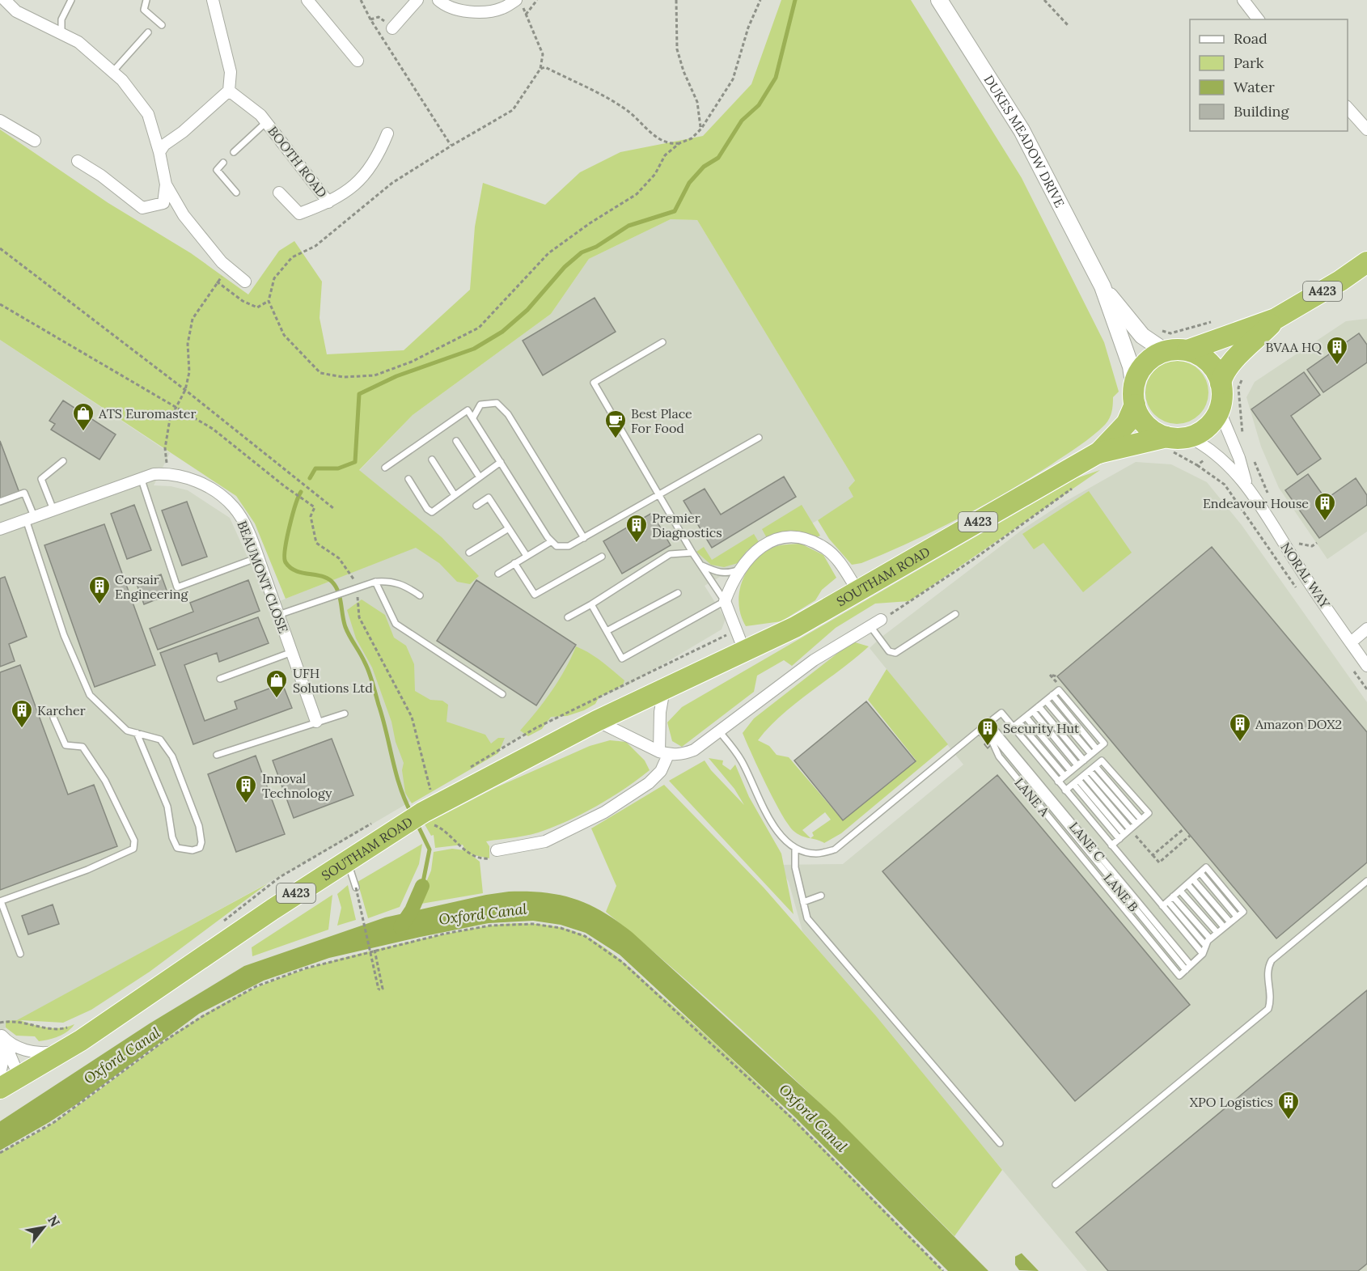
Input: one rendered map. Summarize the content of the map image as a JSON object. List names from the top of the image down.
{
  "streets": {
    "highway": ["A423", "SOUTHAM ROAD"],
    "street": [
      "DUKES MEADOW DRIVE",
      "BOOTH ROAD",
      "NORAL WAY",
      "BEAUMONT CLOSE"
    ],
    "lane": ["LANE A", "LANE B"]
  },
  "crossings": [
    ["DUKES MEADOW DRIVE", "A423"],
    ["DUKES MEADOW DRIVE", "NORAL WAY"],
    ["DUKES MEADOW DRIVE", "SOUTHAM ROAD"],
    ["A423", "NORAL WAY"],
    ["A423", "SOUTHAM ROAD"],
    ["NORAL WAY", "SOUTHAM ROAD"],
    ["LANE A", "LANE B"]
  ],
  "water": ["Oxford Canal"],
  "places": {
    "building": [
      "BVAA HQ",
      "Endeavour House",
      "Premier Diagnostics",
      "Corsair Engineering",
      "Karcher",
      "Amazon DOX2",
      "Security Hut",
      "Innoval Technology",
      "XPO Logistics"
    ],
    "shop": ["ATS Euromaster", "UFH Solutions Ltd"],
    "cafe": ["Best Place For Food"]
  },
  "legend": [
    "Road",
    "Park",
    "Water",
    "Building"
  ],
  "north": "top right"
}
